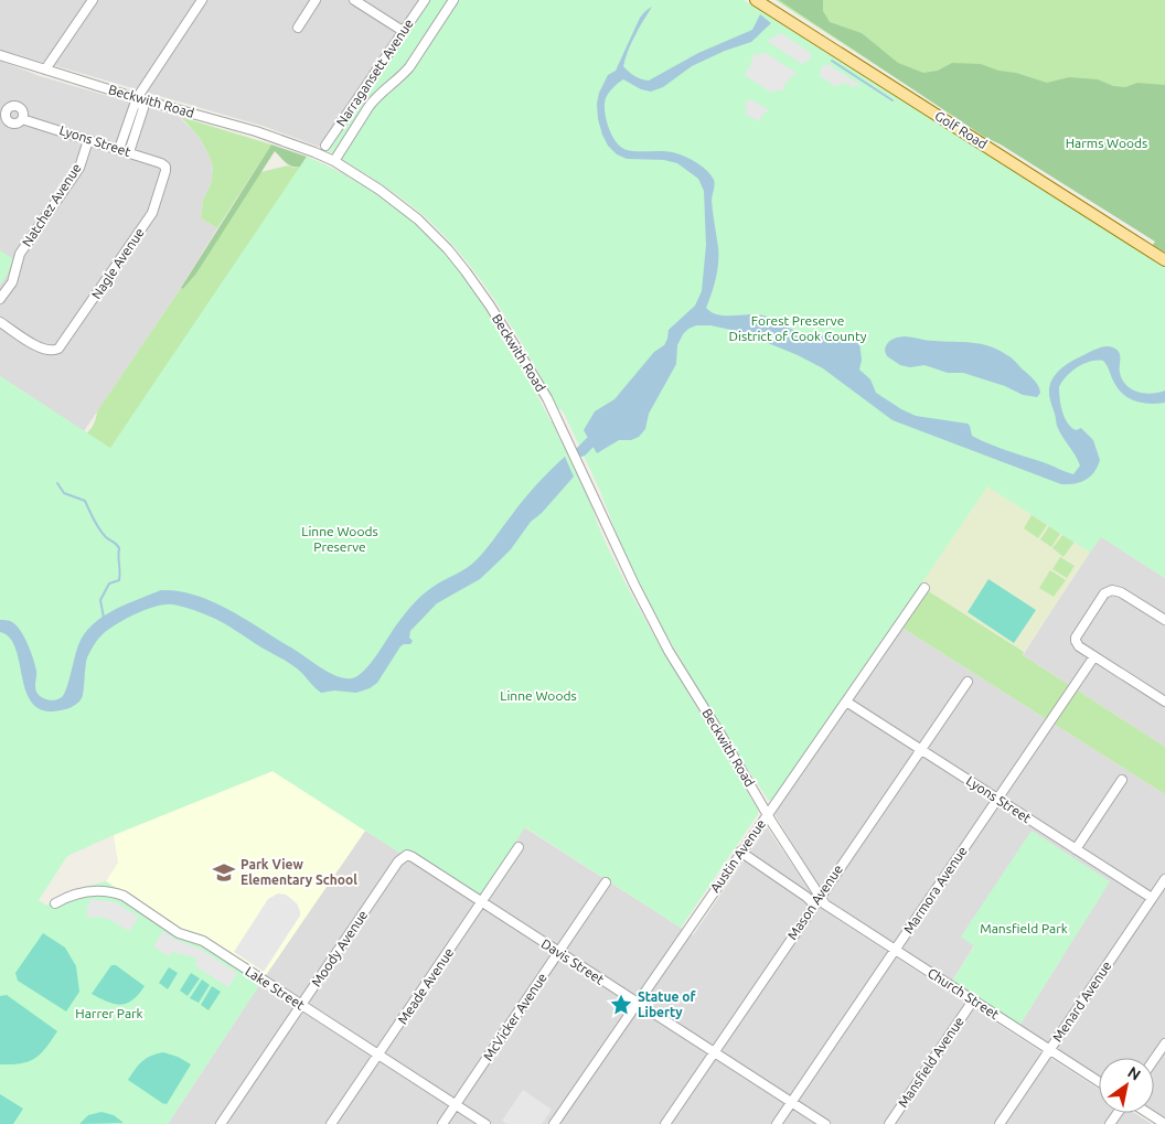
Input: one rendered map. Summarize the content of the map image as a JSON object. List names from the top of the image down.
{
  "streets": {
    "main road": ["Golf Road"],
    "street": [
      "Narragansett Avenue",
      "Beckwith Road",
      "Lyons Street",
      "Natchez Avenue",
      "Nagle Avenue",
      "Austin Avenue",
      "Marmora Avenue",
      "Mason Avenue",
      "Moody Avenue",
      "Davis Street",
      "Meade Avenue",
      "Lake Street",
      "Church Street",
      "Menard Avenue",
      "McVicker Avenue",
      "Mansfield Avenue"
    ]
  },
  "crossings": [
    ["Beckwith Road", "Austin Avenue"],
    ["Beckwith Road", "Mason Avenue"],
    ["Beckwith Road", "Church Street"],
    ["Lyons Street", "Natchez Avenue"],
    ["Lyons Street", "Nagle Avenue"],
    ["Lyons Street", "Austin Avenue"],
    ["Lyons Street", "Marmora Avenue"],
    ["Lyons Street", "Mason Avenue"],
    ["Lyons Street", "Menard Avenue"],
    ["Austin Avenue", "Davis Street"],
    ["Marmora Avenue", "Davis Street"],
    ["Marmora Avenue", "Church Street"],
    ["Mason Avenue", "Davis Street"],
    ["Mason Avenue", "Church Street"],
    ["Moody Avenue", "Davis Street"],
    ["Moody Avenue", "Lake Street"],
    ["Davis Street", "Meade Avenue"],
    ["Davis Street", "McVicker Avenue"],
    ["Meade Avenue", "Lake Street"],
    ["Lake Street", "McVicker Avenue"],
    ["Church Street", "Menard Avenue"],
    ["Church Street", "Mansfield Avenue"]
  ],
  "parks": [
    "Harms Woods",
    "Forest Preserve District of Cook County",
    "Linne Woods Preserve",
    "Linne Woods",
    "Mansfield Park",
    "Harrer Park"
  ],
  "places": {
    "school or university": ["Park View Elementary School"],
    "place": ["Statue of Liberty"]
  },
  "north": "top right"
}
